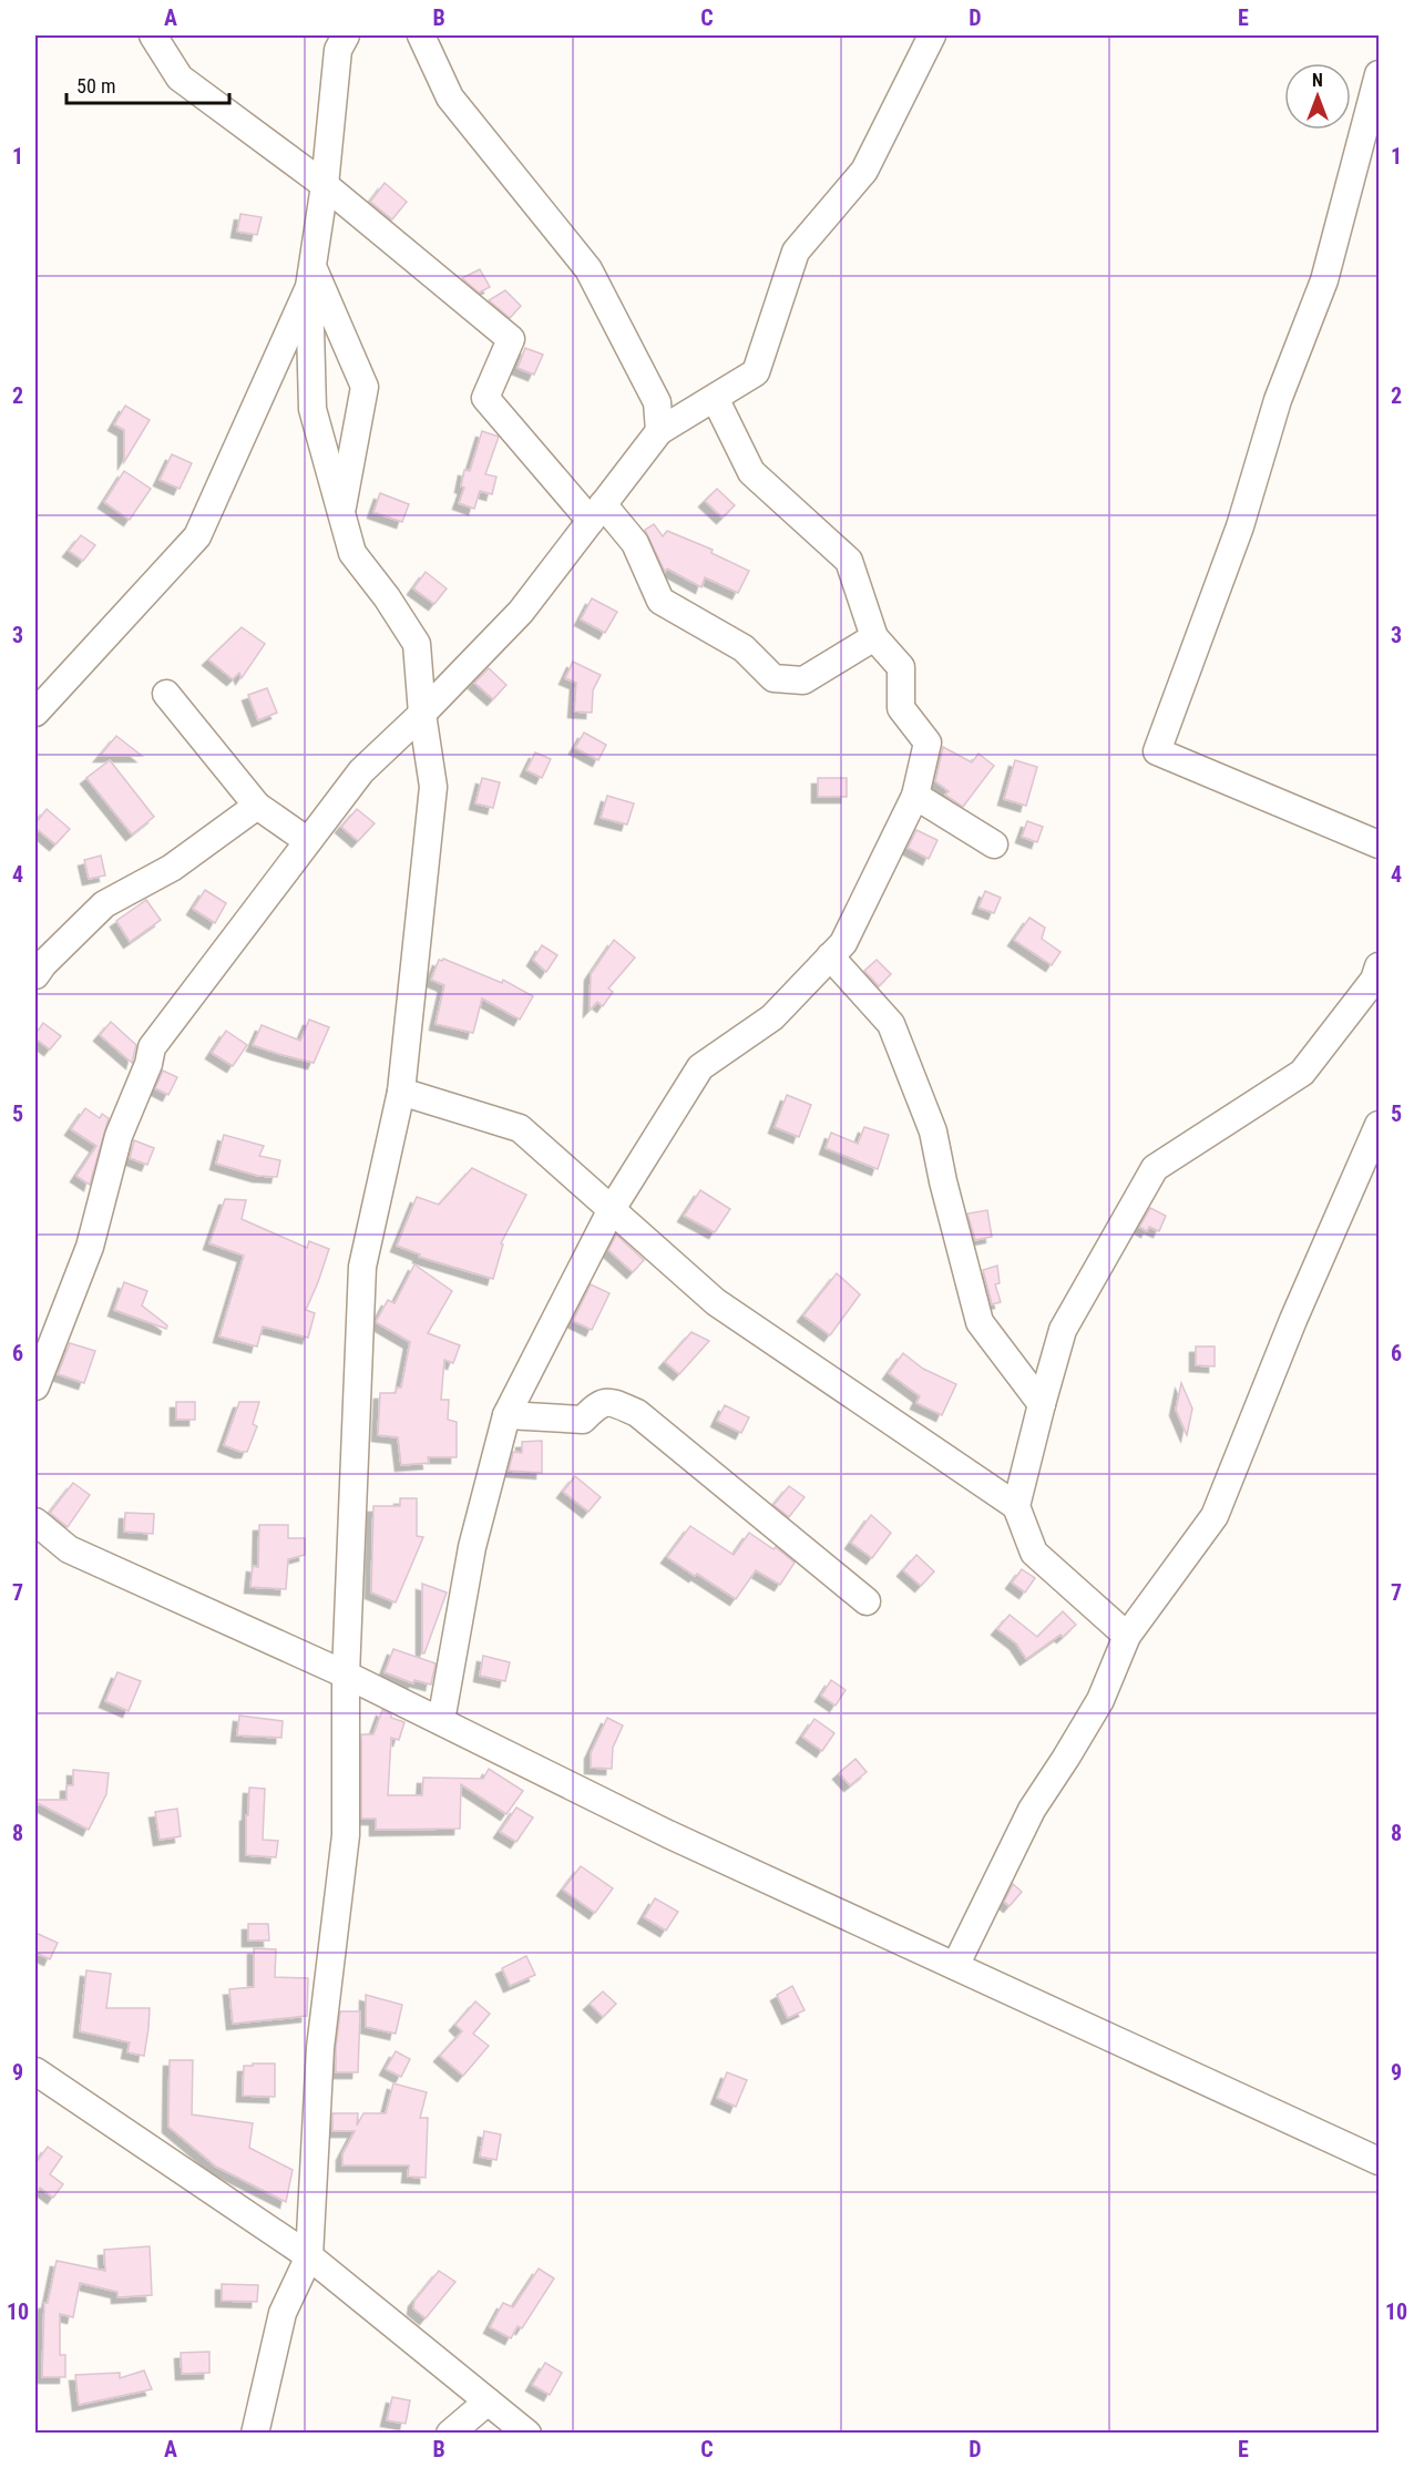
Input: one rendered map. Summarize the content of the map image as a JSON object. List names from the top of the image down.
{
  "scale_bar": "50 m",
  "north": "top",
  "grid": {
    "columns": [
      "A",
      "B",
      "C",
      "D",
      "E"
    ],
    "rows": [
      "1",
      "2",
      "3",
      "4",
      "5",
      "6",
      "7",
      "8",
      "9",
      "10"
    ]
  }
}
